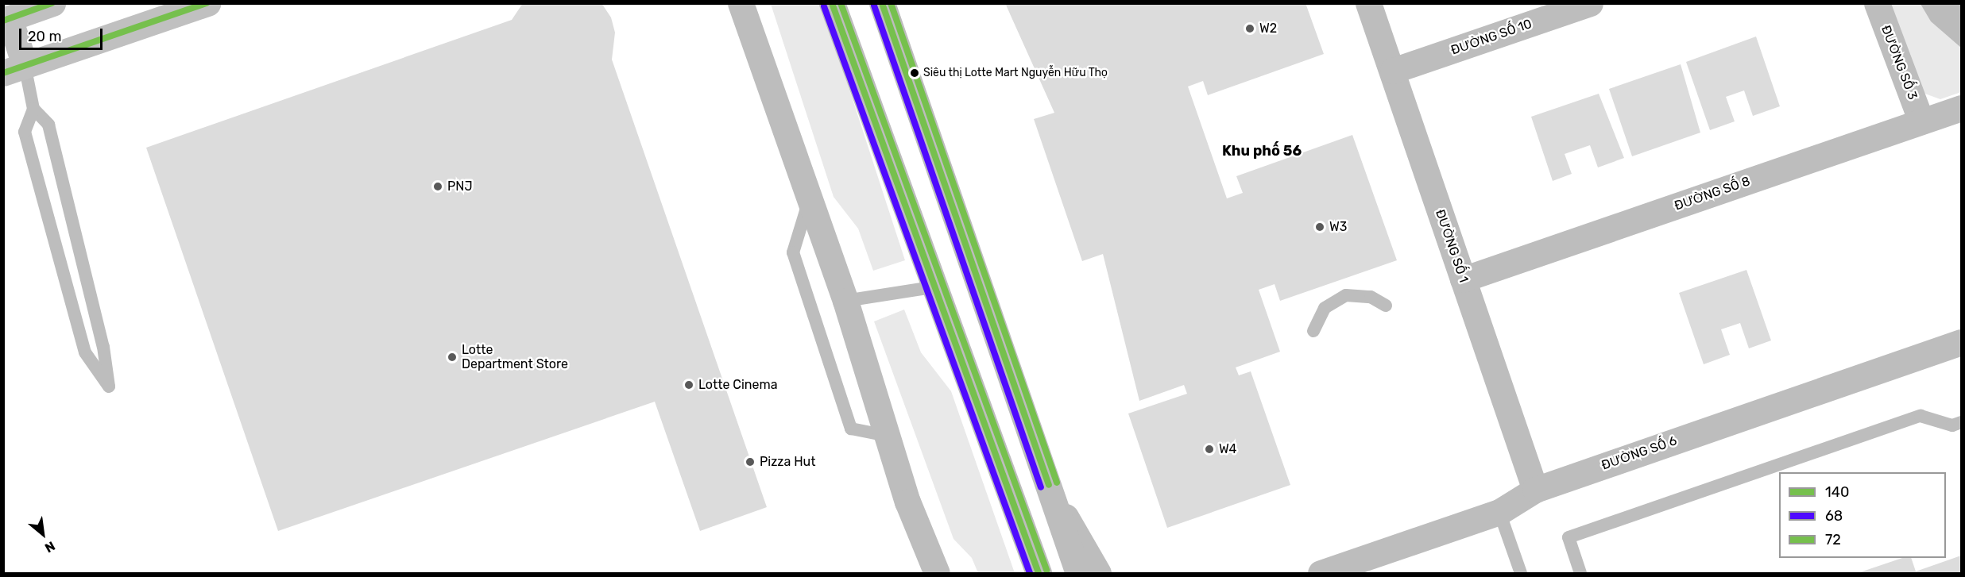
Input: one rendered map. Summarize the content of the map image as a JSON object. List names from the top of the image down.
{
  "streets": {
    "street": [
      "ĐƯỜNG SỐ 10",
      "ĐƯỜNG SỐ 3",
      "ĐƯỜNG SỐ 8",
      "ĐƯỜNG SỐ 1",
      "ĐƯỜNG SỐ 6"
    ]
  },
  "crossings": [
    ["ĐƯỜNG SỐ 10", "ĐƯỜNG SỐ 1"],
    ["ĐƯỜNG SỐ 3", "ĐƯỜNG SỐ 8"],
    ["ĐƯỜNG SỐ 8", "ĐƯỜNG SỐ 1"],
    ["ĐƯỜNG SỐ 1", "ĐƯỜNG SỐ 6"]
  ],
  "districts": ["Khu phố 56"],
  "places": [
    "W2",
    "Siêu thị Lotte Mart Nguyễn Hữu Thọ",
    "PNJ",
    "W3",
    "Lotte Department Store",
    "Lotte Cinema",
    "W4",
    "Pizza Hut"
  ],
  "lines": ["transit line 140", "transit line 72", "transit line 68"],
  "legend": ["140", "68", "72"],
  "scale_bar": "20 m",
  "north": "bottom right"
}
